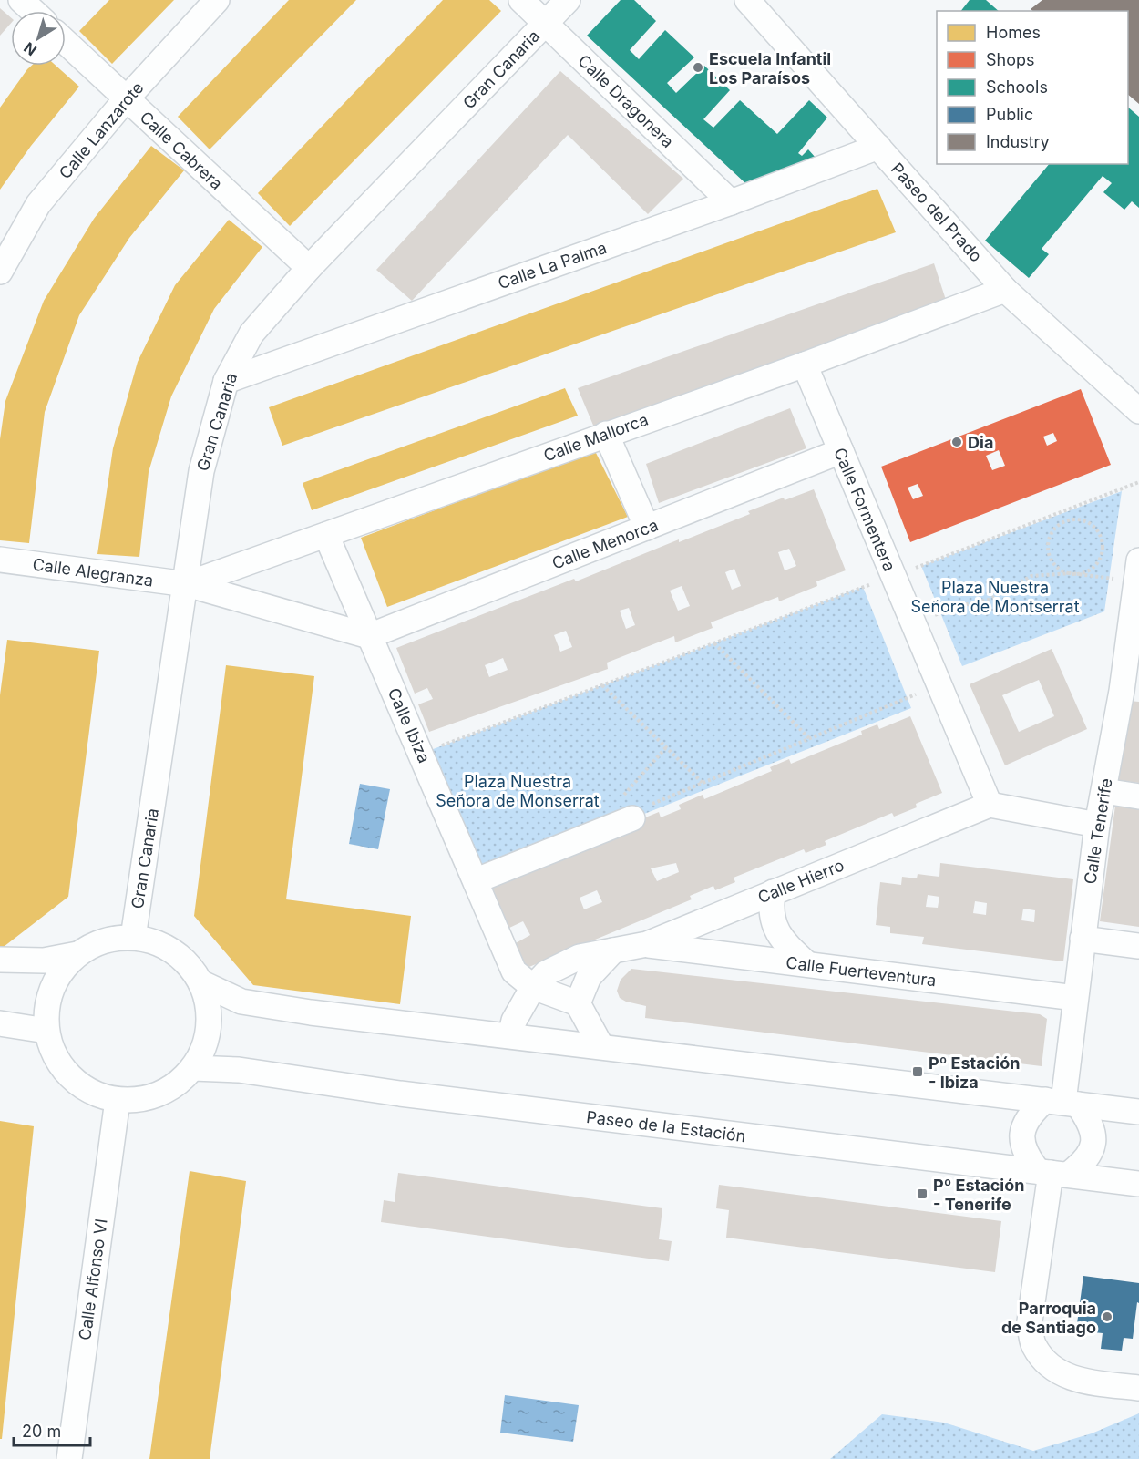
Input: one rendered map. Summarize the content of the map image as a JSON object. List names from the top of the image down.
{
  "streets": {
    "street": [
      "Gran Canaria",
      "Calle Dragonera",
      "Calle Lanzarote",
      "Calle Cabrera",
      "Paseo del Prado",
      "Calle La Palma",
      "Calle Mallorca",
      "Calle Formentera",
      "Calle Menorca",
      "Calle Alegranza",
      "Calle Ibiza",
      "Calle Tenerife",
      "Calle Hierro",
      "Calle Fuerteventura",
      "Paseo de la Estación",
      "Calle Alfonso VI"
    ]
  },
  "crossings": [
    ["Gran Canaria", "Calle Dragonera"],
    ["Gran Canaria", "Calle Cabrera"],
    ["Gran Canaria", "Calle La Palma"],
    ["Gran Canaria", "Calle Mallorca"],
    ["Gran Canaria", "Calle Alegranza"],
    ["Gran Canaria", "Paseo de la Estación"],
    ["Gran Canaria", "Calle Alfonso VI"],
    ["Calle Dragonera", "Calle La Palma"],
    ["Calle Lanzarote", "Calle Cabrera"],
    ["Paseo del Prado", "Calle La Palma"],
    ["Paseo del Prado", "Calle Mallorca"],
    ["Calle Mallorca", "Calle Formentera"],
    ["Calle Mallorca", "Calle Alegranza"],
    ["Calle Mallorca", "Calle Ibiza"],
    ["Calle Formentera", "Calle Menorca"],
    ["Calle Formentera", "Calle Hierro"],
    ["Calle Menorca", "Calle Alegranza"],
    ["Calle Menorca", "Calle Ibiza"],
    ["Calle Alegranza", "Calle Ibiza"],
    ["Calle Ibiza", "Calle Hierro"],
    ["Calle Tenerife", "Calle Fuerteventura"],
    ["Calle Tenerife", "Paseo de la Estación"],
    ["Calle Hierro", "Calle Fuerteventura"],
    ["Paseo de la Estación", "Calle Alfonso VI"]
  ],
  "parks": ["Plaza Nuestra Señora de Montserrat", "Plaza Nuestra Señora de Monserrat"],
  "places": {
    "other": ["Escuela Infantil Los Paraísos", "Dia", "Parroquia de Santiago"],
    "transit": ["Pº Estación - Ibiza", "Pº Estación - Tenerife"]
  },
  "legend": [
    "Homes",
    "Shops",
    "Schools",
    "Public",
    "Industry"
  ],
  "scale_bar": "20 m",
  "north": "bottom left"
}
